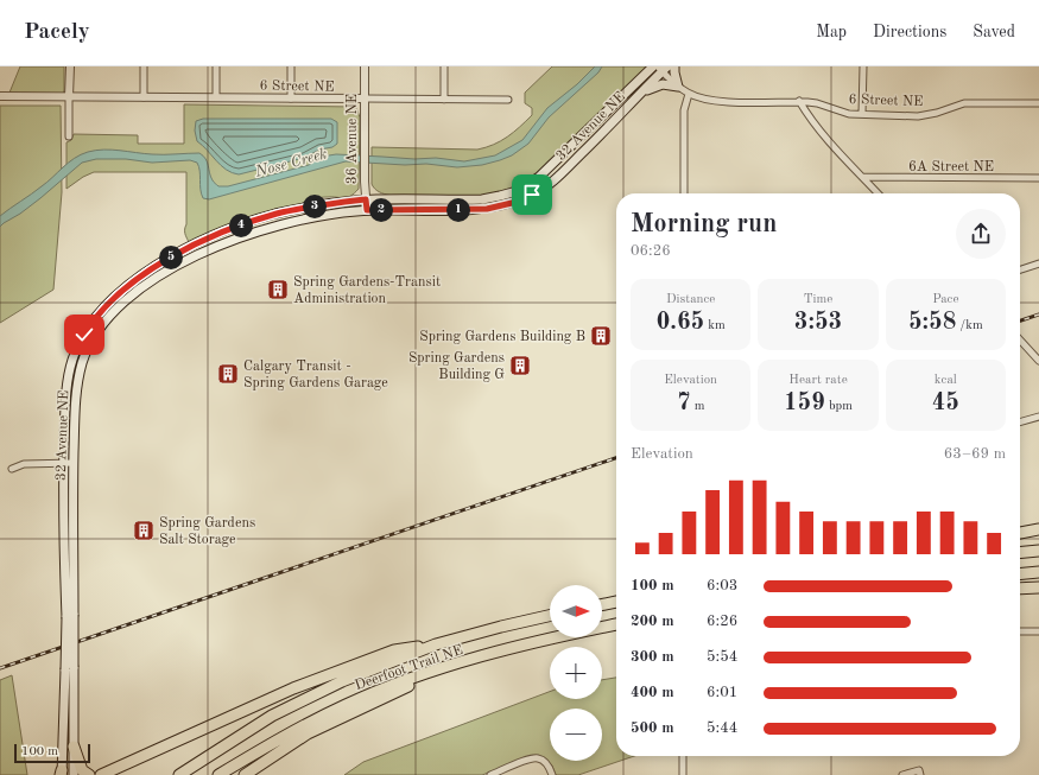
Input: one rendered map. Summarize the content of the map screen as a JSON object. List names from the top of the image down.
{
  "streets": {
    "highway": ["Deerfoot Trail NE"],
    "main road": ["32 Avenue NE"],
    "street": ["6 Street NE", "36 Avenue NE", "6A Street NE"]
  },
  "crossings": [
    ["6 Street NE", "32 Avenue NE"],
    ["6 Street NE", "36 Avenue NE"],
    ["32 Avenue NE", "36 Avenue NE"]
  ],
  "water": ["Nose Creek"],
  "places": {
    "building": [
      "Spring Gardens-Transit Administration",
      "Spring Gardens Building B",
      "Spring Gardens Building G",
      "Calgary Transit - Spring Gardens Garage",
      "Spring Gardens Salt Storage"
    ]
  },
  "scale_bar": "100 m",
  "north": "right",
  "page": {
    "header": "Pacely",
    "nav": ["Map", "Directions", "Saved"],
    "heading": ["Morning run", "06:26"],
    "pins": [
      "3",
      "1",
      "2",
      "4",
      "5"
    ],
    "stats": [
      ["Distance", "0.65 km"],
      ["Time", "3:53"],
      ["Pace", "5:58 /km"],
      ["Elevation", "7 m"],
      ["Heart rate", "159 bpm"],
      ["kcal", "45"]
    ],
    "chart": ["Elevation", "63–69 m"],
    "list": [
      {
        "name": "100 m",
        "note": "6:03"
      },
      {
        "name": "200 m",
        "note": "6:26"
      },
      {
        "name": "300 m",
        "note": "5:54"
      },
      {
        "name": "400 m",
        "note": "6:01"
      },
      {
        "name": "500 m",
        "note": "5:44"
      }
    ],
    "map_buttons": ["+", "−"],
    "scale": "100 m"
  }
}
